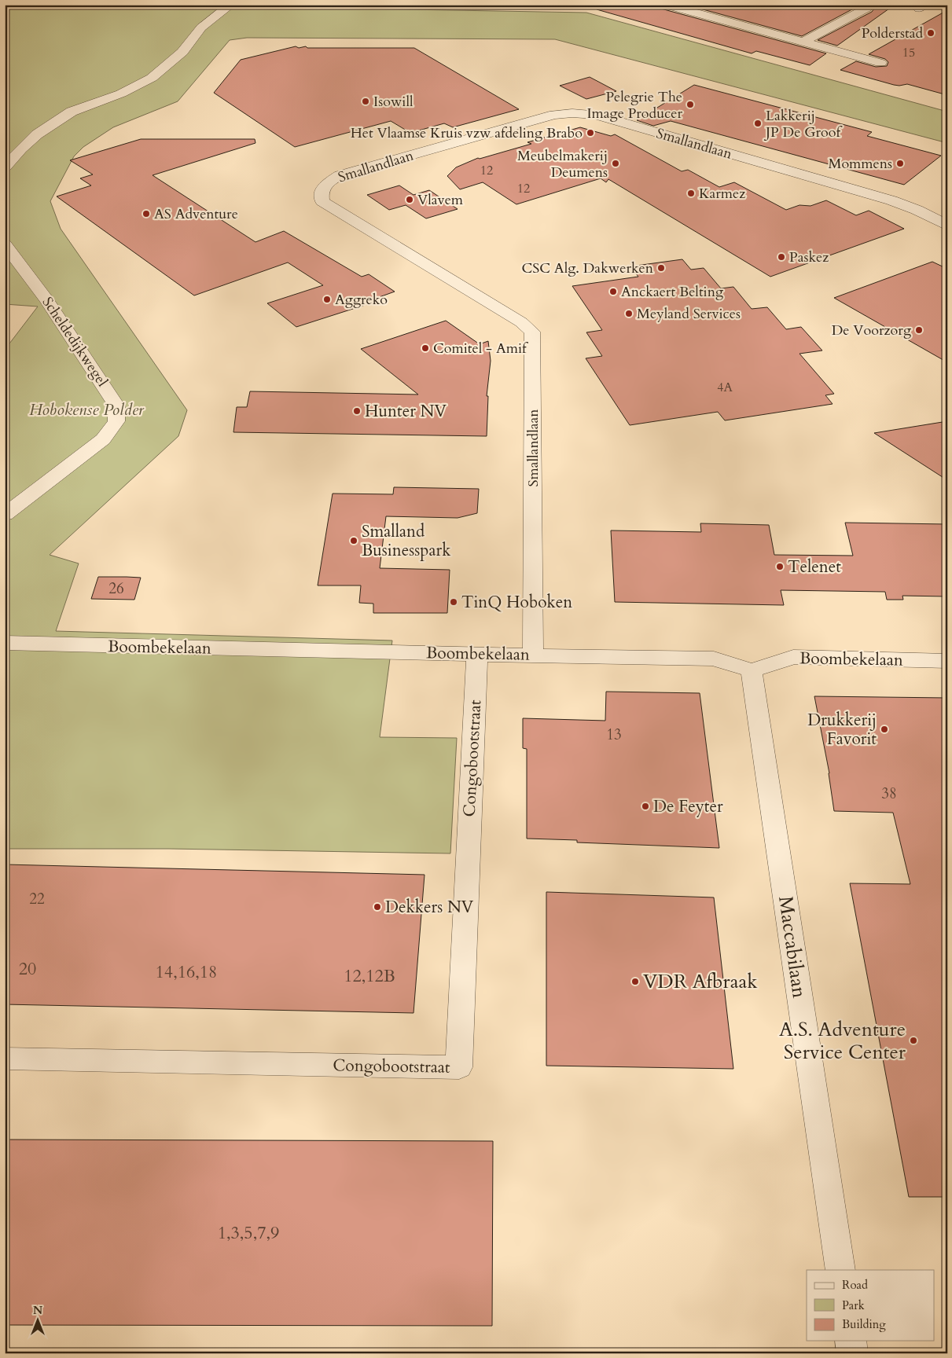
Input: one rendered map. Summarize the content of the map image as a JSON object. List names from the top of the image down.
{
  "streets": {
    "street": [
      "Smallandlaan",
      "Scheldedijkwegel",
      "Boombekelaan",
      "Congobootstraat",
      "Maccabilaan"
    ]
  },
  "crossings": [
    ["Smallandlaan", "Boombekelaan"],
    ["Boombekelaan", "Congobootstraat"],
    ["Boombekelaan", "Maccabilaan"]
  ],
  "parks": ["Hobokense Polder"],
  "places": [
    "Polderstad",
    "Isowill",
    "Pelegrie The Image Producer",
    "Lakkerij JP De Groof",
    "Het Vlaamse Kruis vzw afdeling Brabo",
    "Meubelmakerij Deumens",
    "Mommens",
    "Karmez",
    "Vlavem",
    "AS Adventure",
    "Paskez",
    "CSC Alg. Dakwerken",
    "Anckaert Belting",
    "Aggreko",
    "Meyland Services",
    "De Voorzorg",
    "Comitel - Amif",
    "Hunter NV",
    "Smalland Businesspark",
    "Telenet",
    "TinQ Hoboken",
    "Drukkerij Favorit",
    "De Feyter",
    "Dekkers NV",
    "VDR Afbraak",
    "A.S. Adventure Service Center"
  ],
  "house_numbers": [
    "15",
    "12",
    "12",
    "4A",
    "26",
    "13",
    "38",
    "22",
    "20",
    "14,16,18",
    "12,12B",
    "1,3,5,7,9"
  ],
  "legend": ["Road", "Park", "Building"],
  "north": "top"
}
